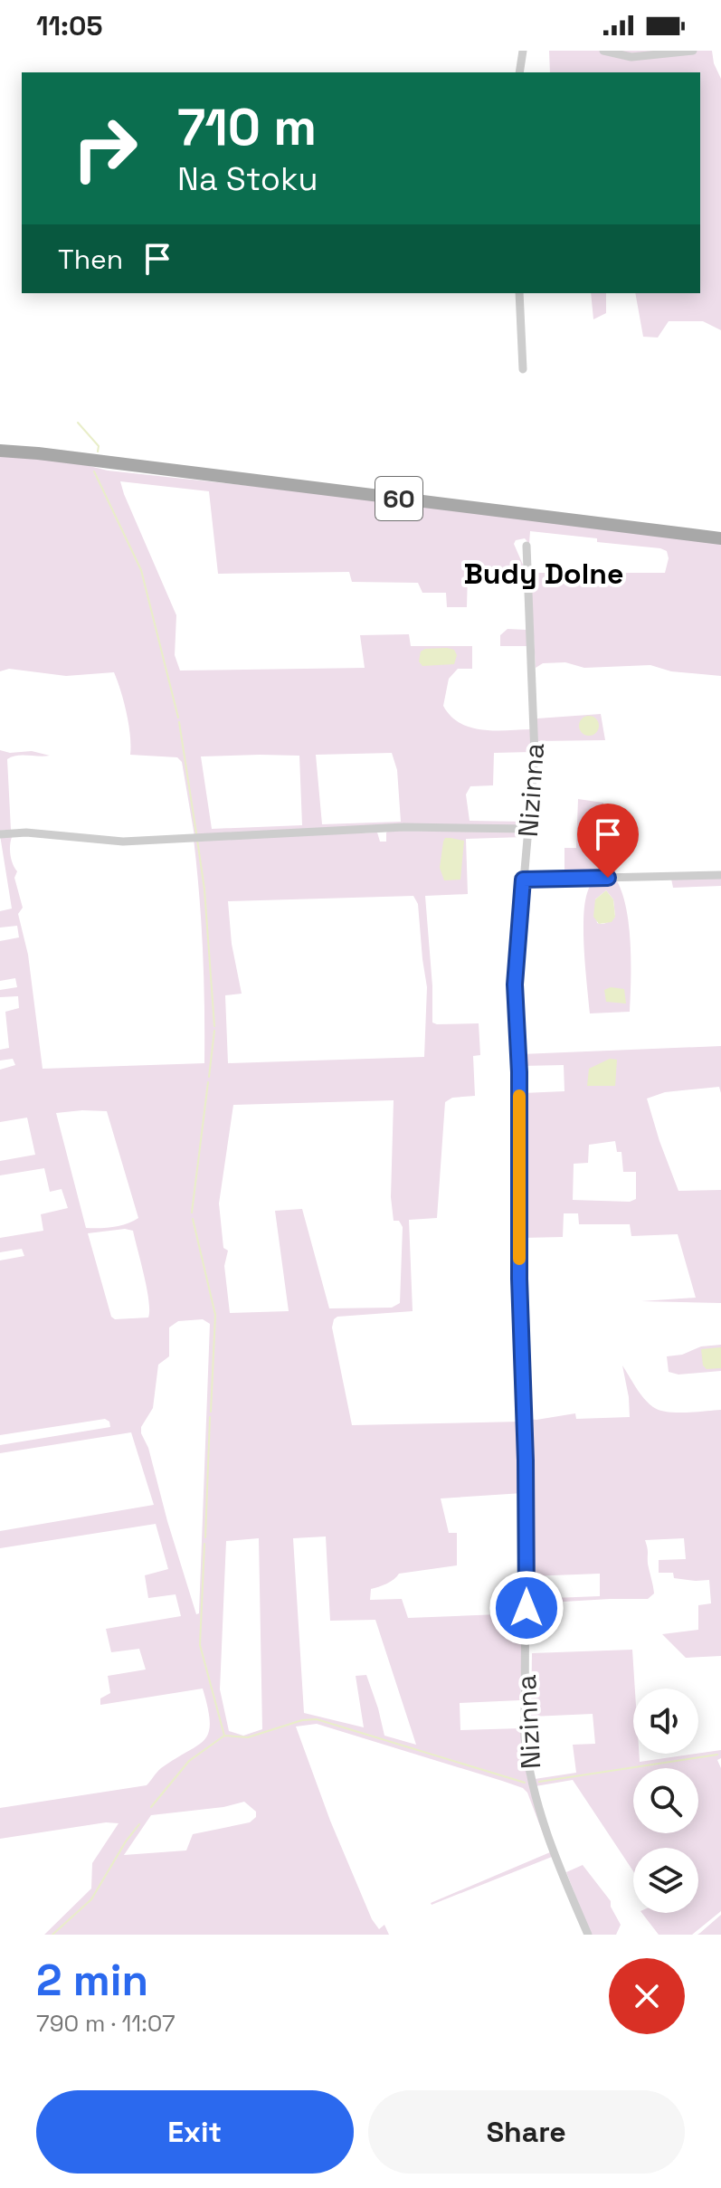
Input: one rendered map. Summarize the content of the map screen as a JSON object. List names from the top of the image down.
{
  "streets": {
    "main road": ["60"],
    "street": ["Nizinna"]
  },
  "districts": ["Budy Dolne"],
  "page": {
    "status": "11:05",
    "turn": ["710 m", "Na Stoku"],
    "then": "Then",
    "heading": ["2 min", "790 m · 11:07"],
    "buttons": ["Exit", "Share"]
  }
}
